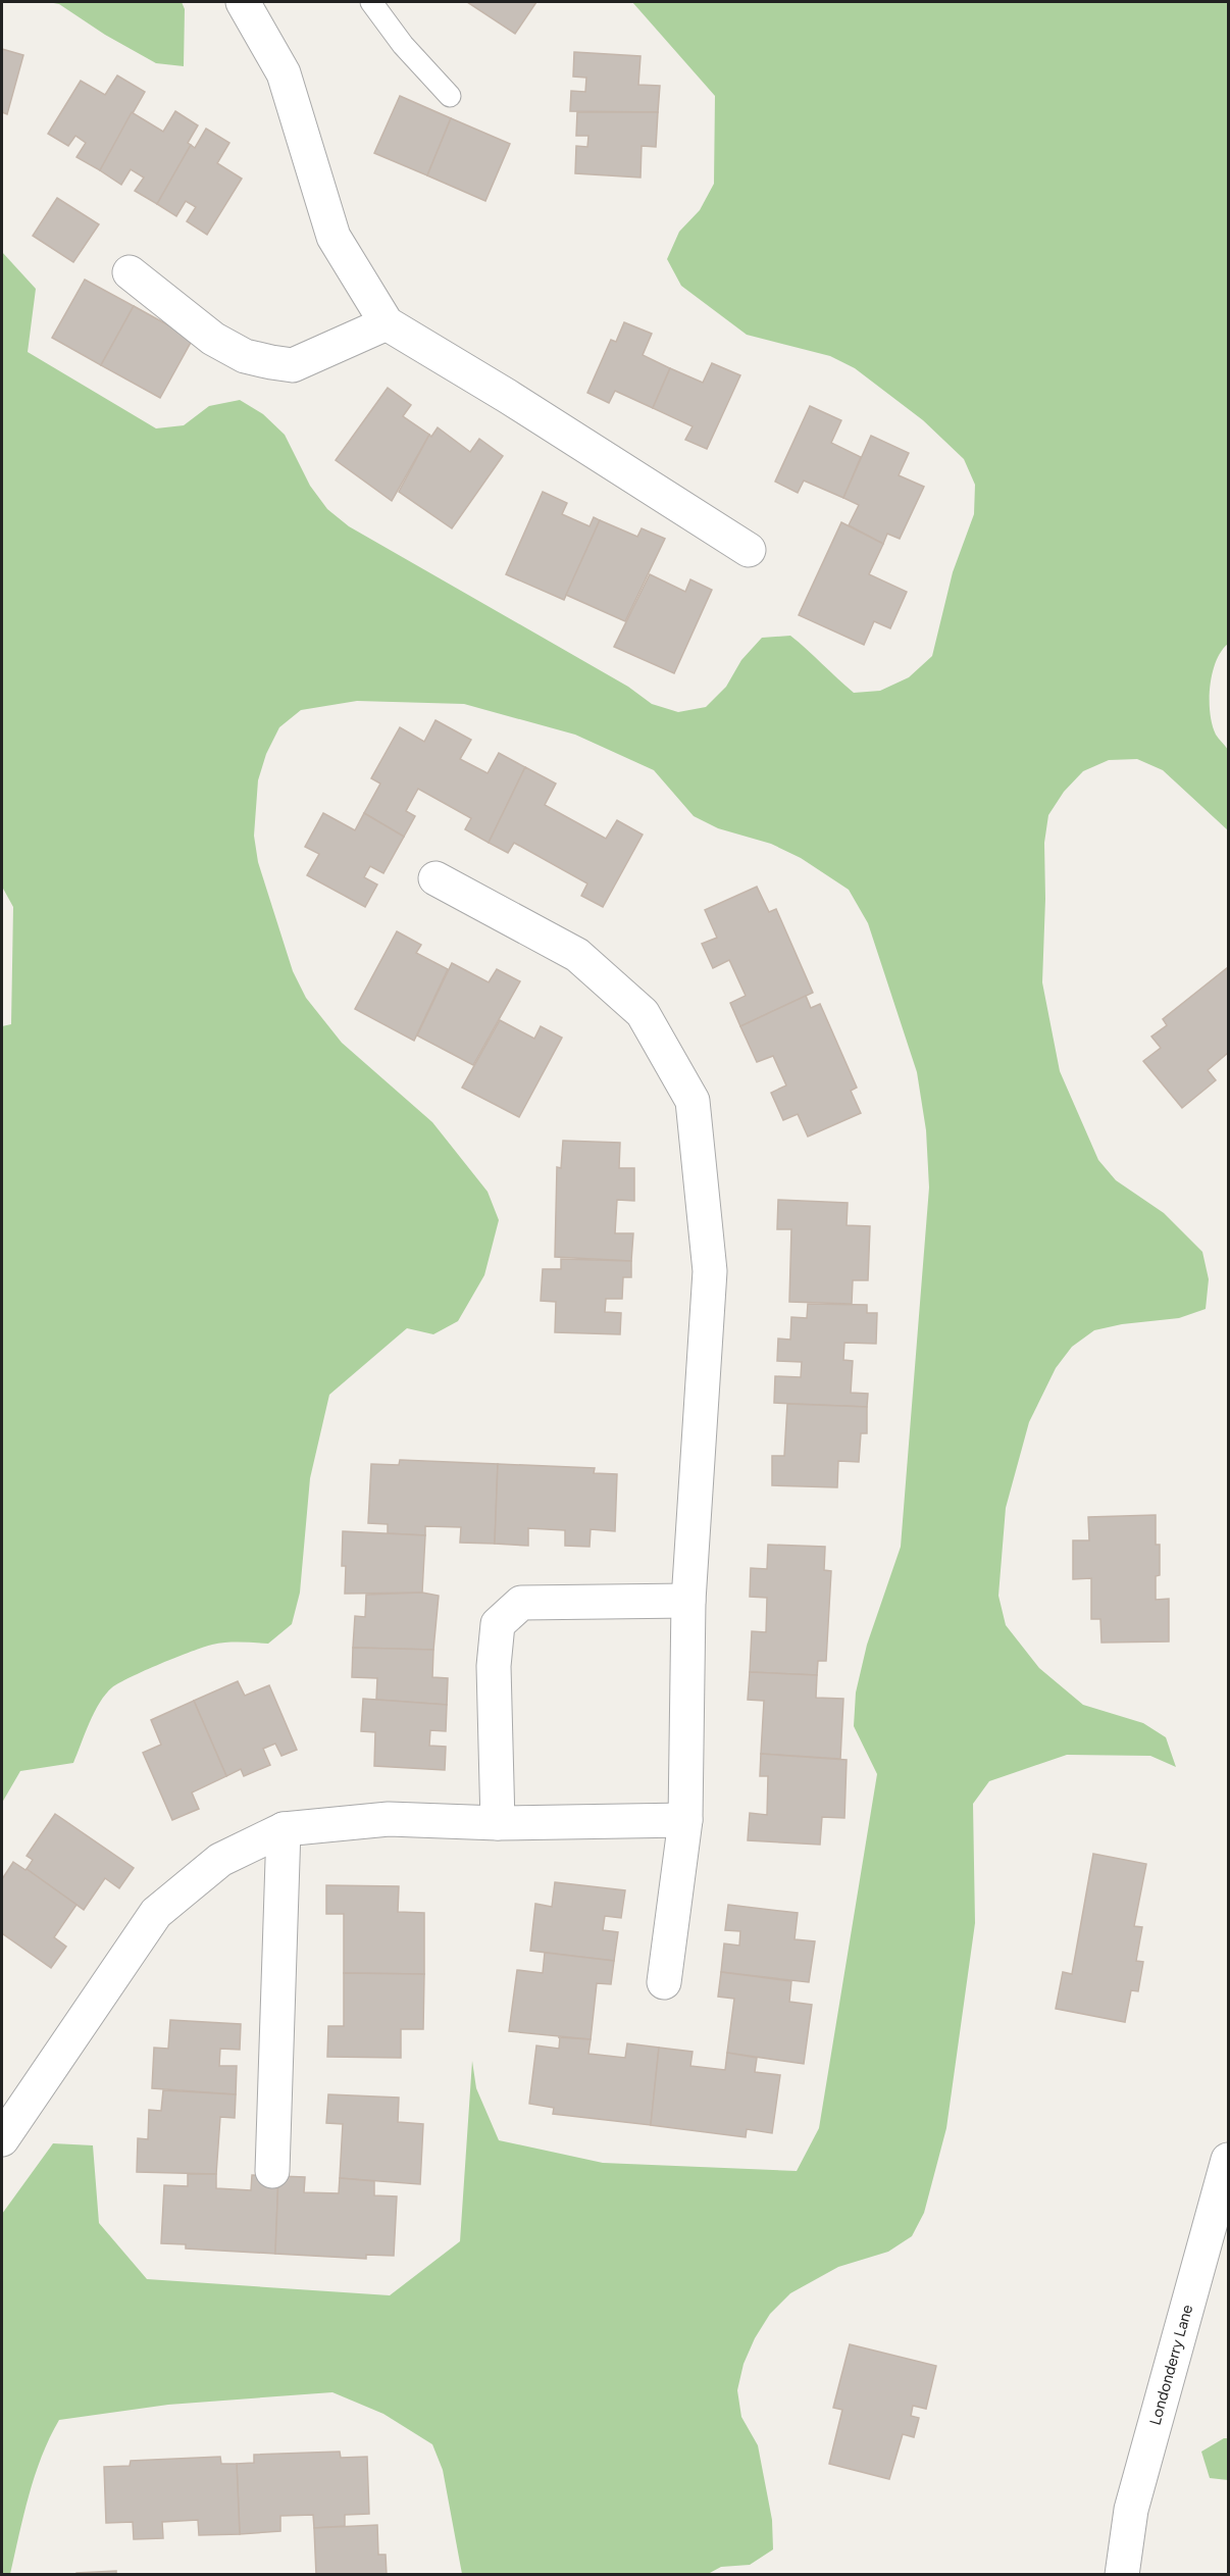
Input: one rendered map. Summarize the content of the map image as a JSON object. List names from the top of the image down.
{
  "streets": {
    "street": ["Londonderry Lane"]
  }
}
